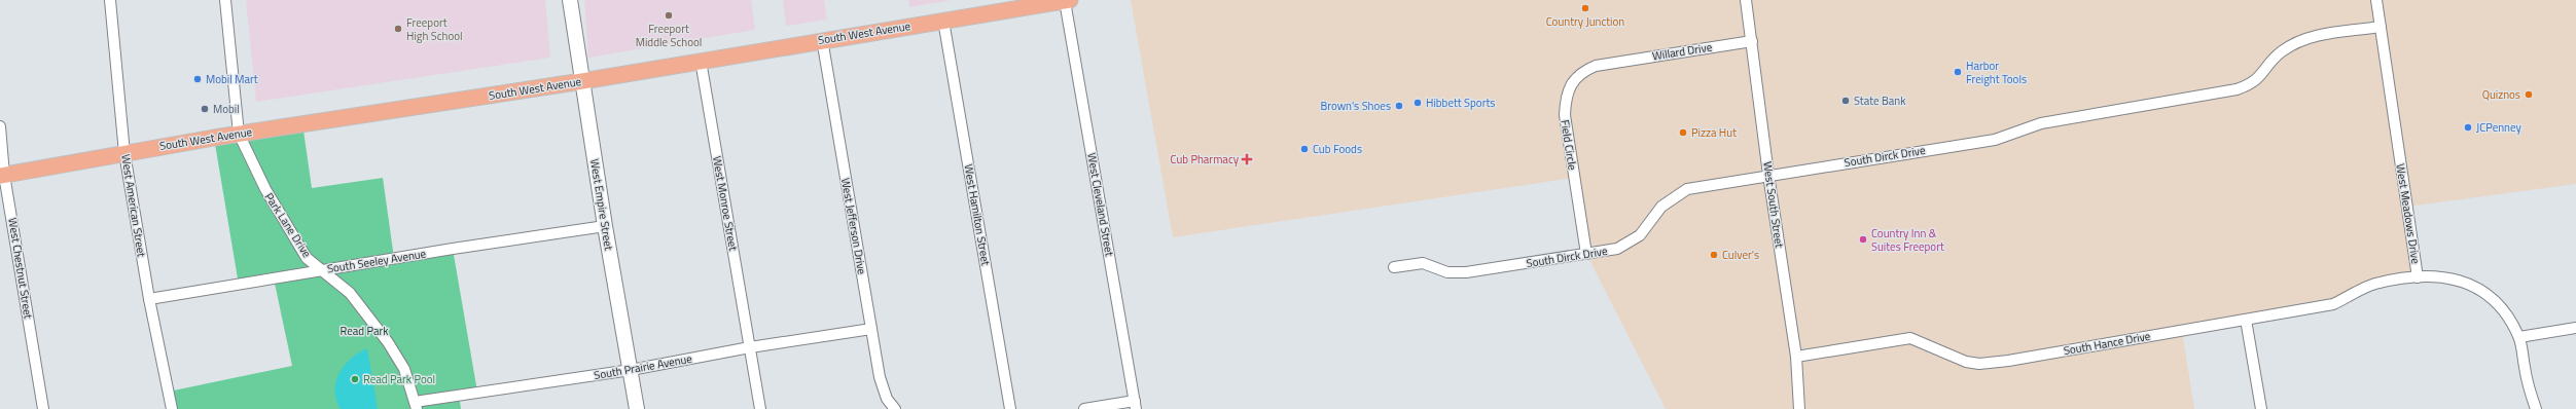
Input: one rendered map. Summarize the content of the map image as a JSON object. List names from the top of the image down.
{
  "streets": {
    "main road": ["South West Avenue", "West Empire Street"],
    "street": [
      "Willard Drive",
      "Field Circle",
      "South Dirck Drive",
      "West Monroe Street",
      "West Cleveland Street",
      "West South Street",
      "West American Street",
      "West Meadows Drive",
      "West Hamilton Street",
      "Park Lane Drive",
      "West Jefferson Drive",
      "South Seeley Avenue",
      "West Chestnut Street",
      "South Hance Drive",
      "South Prairie Avenue"
    ]
  },
  "crossings": [
    ["South West Avenue", "West Monroe Street"],
    ["South West Avenue", "West Empire Street"],
    ["South West Avenue", "West Cleveland Street"],
    ["South West Avenue", "West American Street"],
    ["South West Avenue", "West Hamilton Street"],
    ["South West Avenue", "Park Lane Drive"],
    ["South West Avenue", "West Jefferson Drive"],
    ["South West Avenue", "West Chestnut Street"],
    ["Willard Drive", "Field Circle"],
    ["Willard Drive", "West South Street"],
    ["Field Circle", "South Dirck Drive"],
    ["South Dirck Drive", "West South Street"],
    ["South Dirck Drive", "West Meadows Drive"],
    ["West Monroe Street", "South Prairie Avenue"],
    ["West Empire Street", "South Seeley Avenue"],
    ["West Empire Street", "South Prairie Avenue"],
    ["West South Street", "South Hance Drive"],
    ["West American Street", "South Seeley Avenue"],
    ["West Meadows Drive", "South Hance Drive"],
    ["Park Lane Drive", "South Seeley Avenue"],
    ["Park Lane Drive", "South Prairie Avenue"],
    ["West Jefferson Drive", "South Prairie Avenue"]
  ],
  "parks": ["Read Park"],
  "places": {
    "other": [
      "Country Junction",
      "Freeport Middle School",
      "Freeport High School",
      "Harbor Freight Tools",
      "Mobil Mart",
      "Quiznos",
      "State Bank",
      "Hibbett Sports",
      "Brown's Shoes",
      "Mobil",
      "JCPenney",
      "Pizza Hut",
      "Cub Foods",
      "Country Inn & Suites Freeport",
      "Culver's",
      "Read Park Pool"
    ],
    "health": ["Cub Pharmacy"]
  }
}
